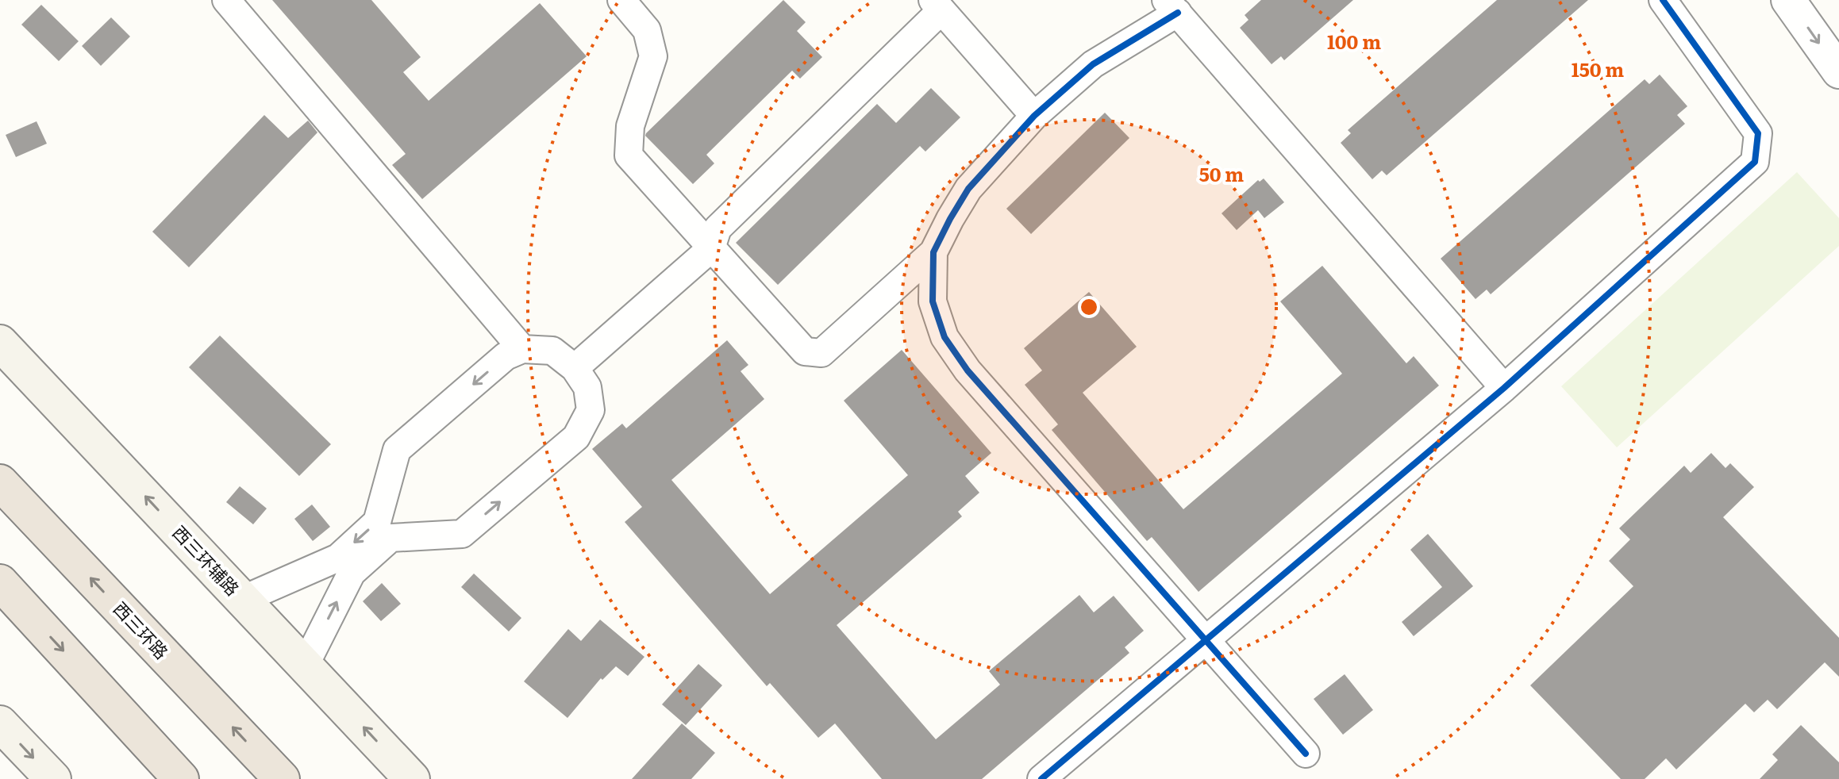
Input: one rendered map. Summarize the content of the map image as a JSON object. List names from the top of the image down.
{
  "streets": {
    "highway": ["西三环路"],
    "main road": ["西三环辅路"]
  },
  "one_way": ["西三环辅路"],
  "rings": ["100 m", "150 m", "50 m"]
}
